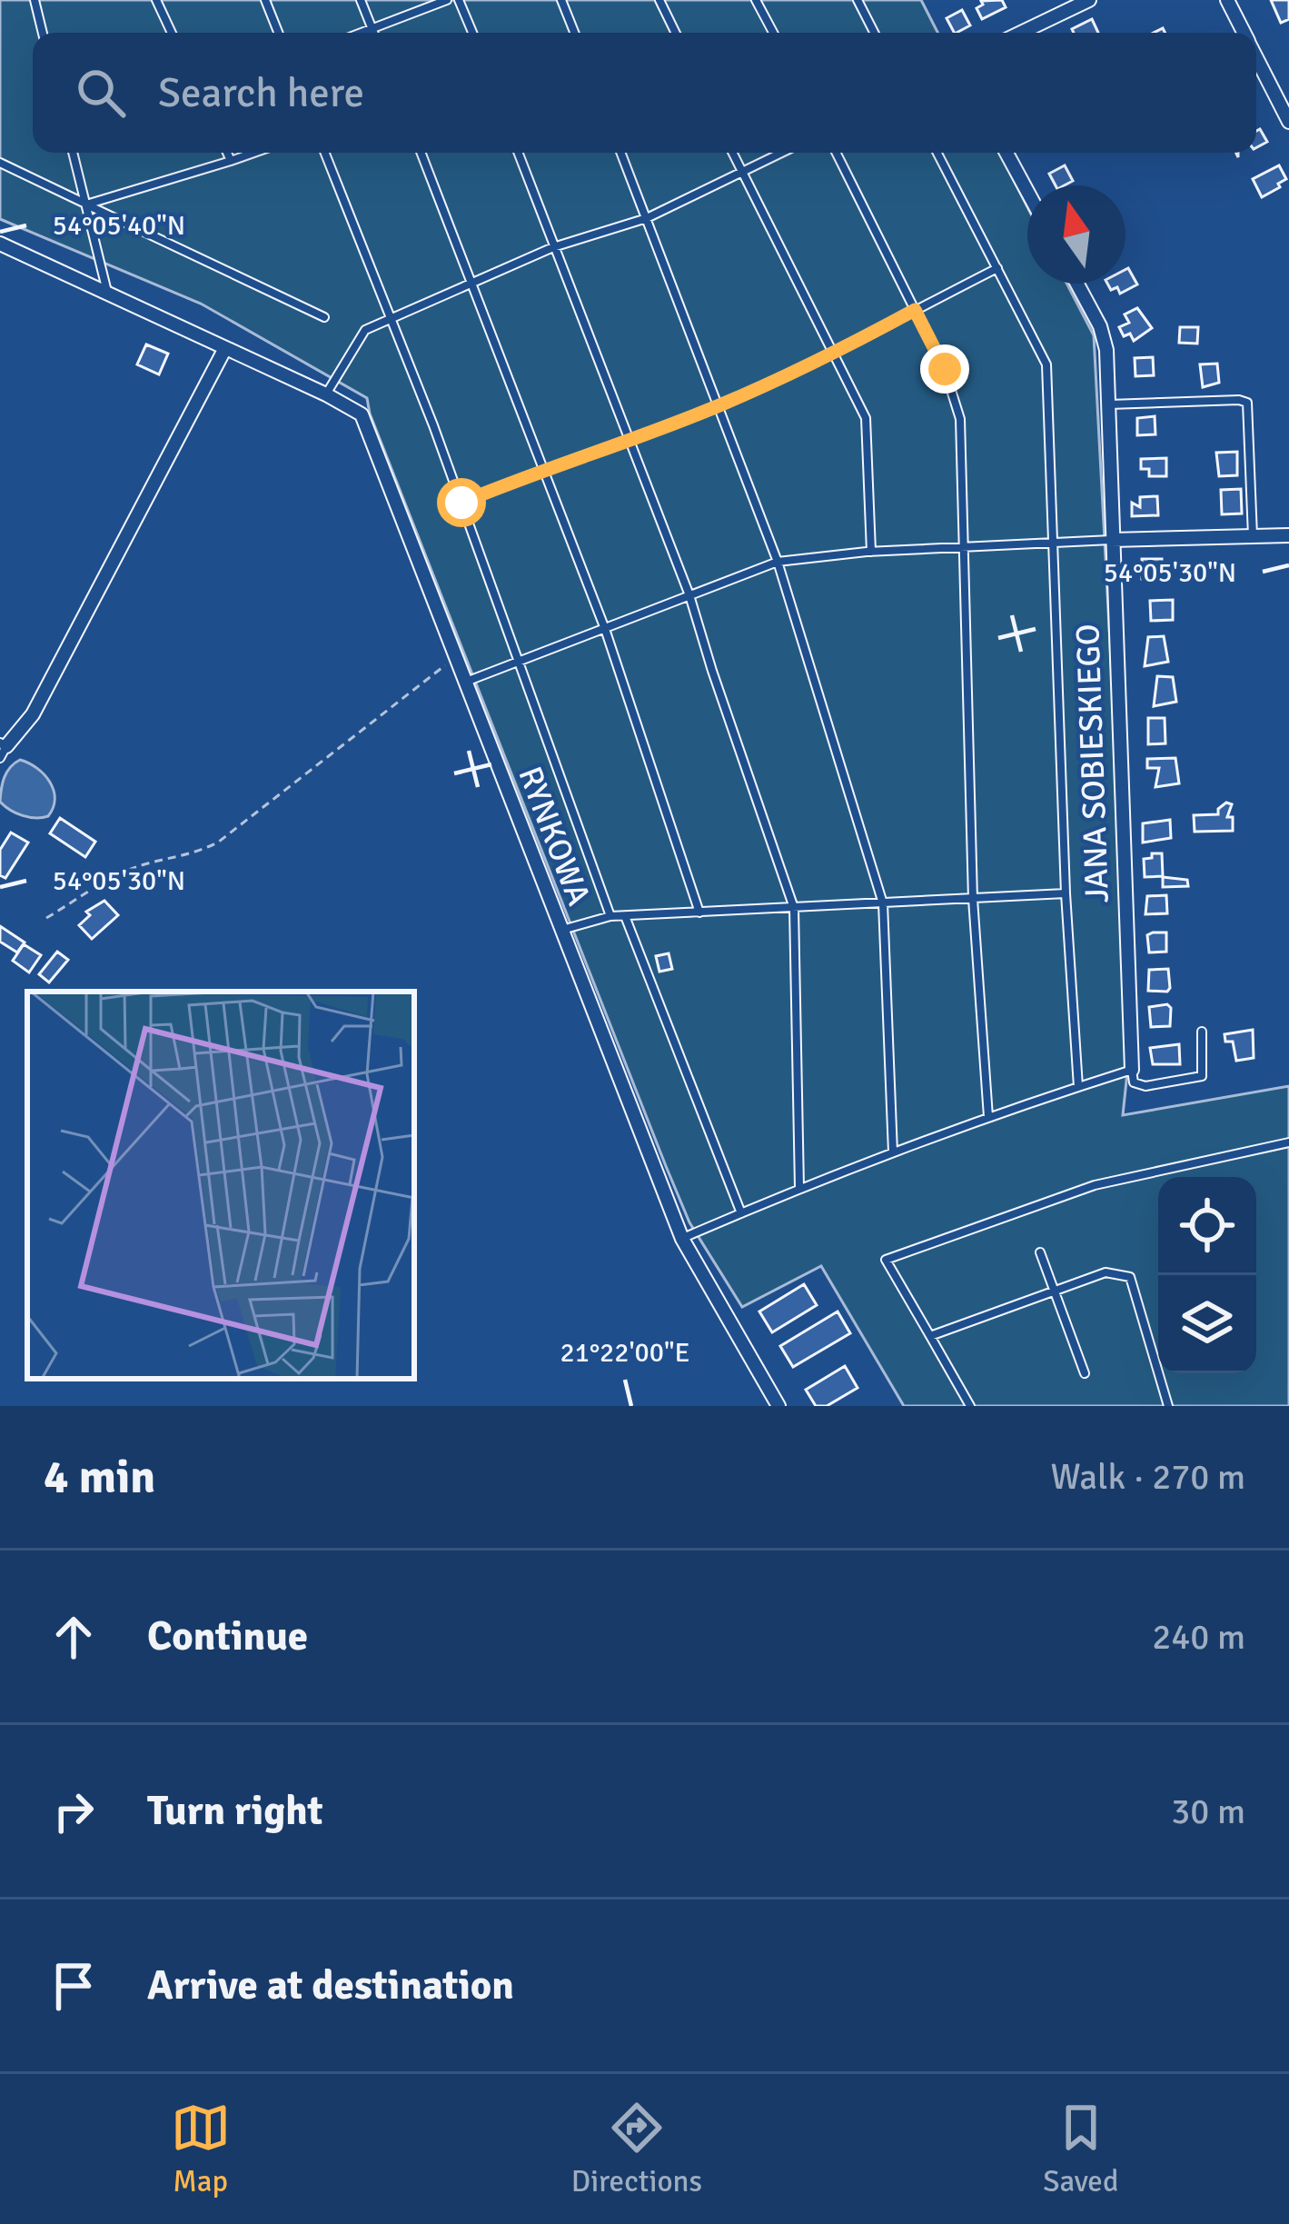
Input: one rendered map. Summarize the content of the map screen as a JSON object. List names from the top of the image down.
{
  "streets": {
    "street": ["JANA SOBIESKIEGO", "RYNKOWA"]
  },
  "north": "top",
  "page": {
    "search": "Search here",
    "heading": ["4 min", "Walk · 270 m"],
    "list": [
      ["Continue", "240 m"],
      ["Turn right", "30 m"],
      "Arrive at destination"
    ],
    "nav": ["Map", "Directions", "Saved"]
  },
  "coordinates": ["54°05'40\"N", "54°05'30\"N", "21°22'00\"E"]
}
